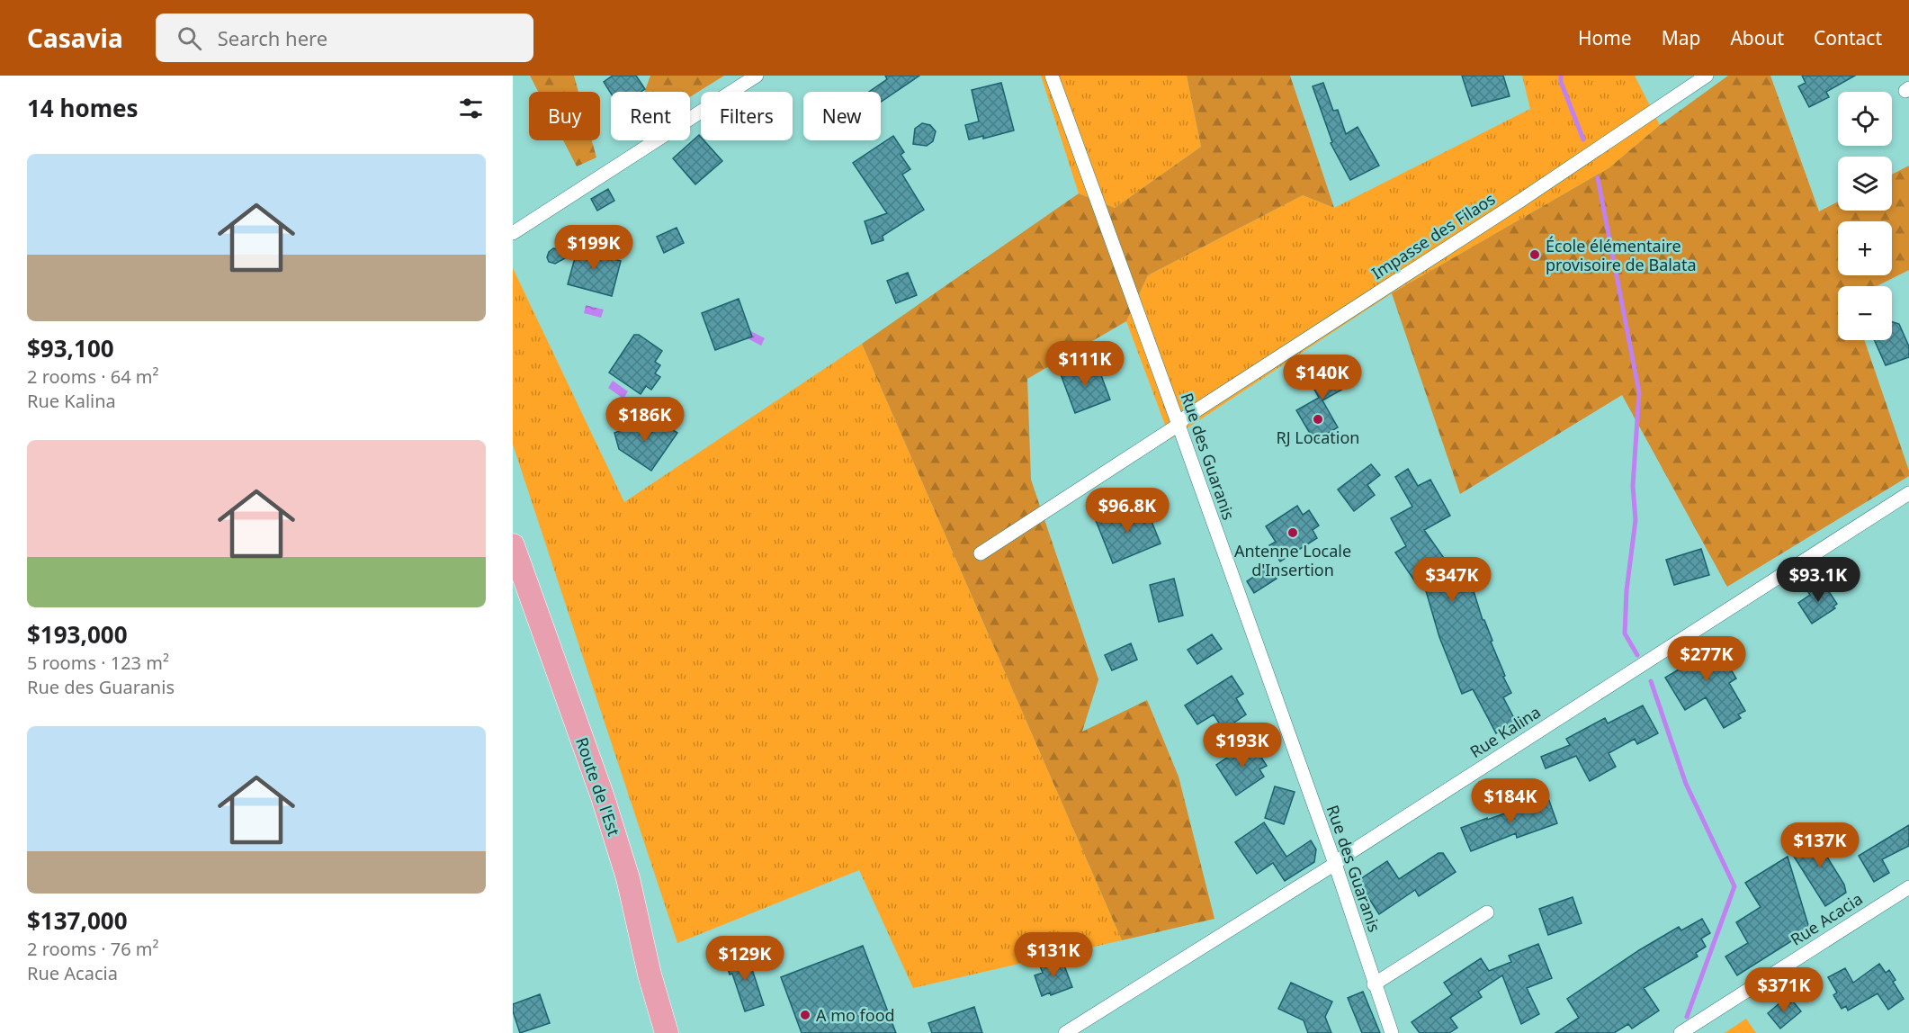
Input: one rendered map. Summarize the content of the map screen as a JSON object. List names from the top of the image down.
{
  "streets": {
    "main road": ["Route de l'Est"],
    "street": [
      "Impasse des Filaos",
      "Rue des Guaranis",
      "Rue Kalina",
      "Rue Acacia"
    ]
  },
  "crossings": [
    ["Impasse des Filaos", "Rue des Guaranis"],
    ["Rue des Guaranis", "Rue Kalina"]
  ],
  "places": [
    "École élémentaire provisoire de Balata",
    "RJ Location",
    "Antenne Locale d'Insertion",
    "A mo food"
  ],
  "page": {
    "header": "Casavia",
    "search": "Search here",
    "nav": [
      "Home",
      "Map",
      "About",
      "Contact"
    ],
    "heading": "14 homes",
    "map_buttons": ["+", "−"],
    "chip": [
      "Buy",
      "Rent",
      "Filters",
      "New"
    ],
    "list": [
      {
        "name": "$93,100",
        "note": "2 rooms · 64 m² · Rue Kalina"
      },
      {
        "name": "$193,000",
        "note": "5 rooms · 123 m² · Rue des Guaranis"
      },
      {
        "name": "$137,000",
        "note": "2 rooms · 76 m² · Rue Acacia"
      }
    ],
    "price": [
      "$199K",
      "$111K",
      "$140K",
      "$186K",
      "$96.8K",
      "$347K",
      "$93.1K",
      "$277K",
      "$193K",
      "$184K",
      "$137K",
      "$131K",
      "$129K",
      "$371K"
    ]
  }
}
